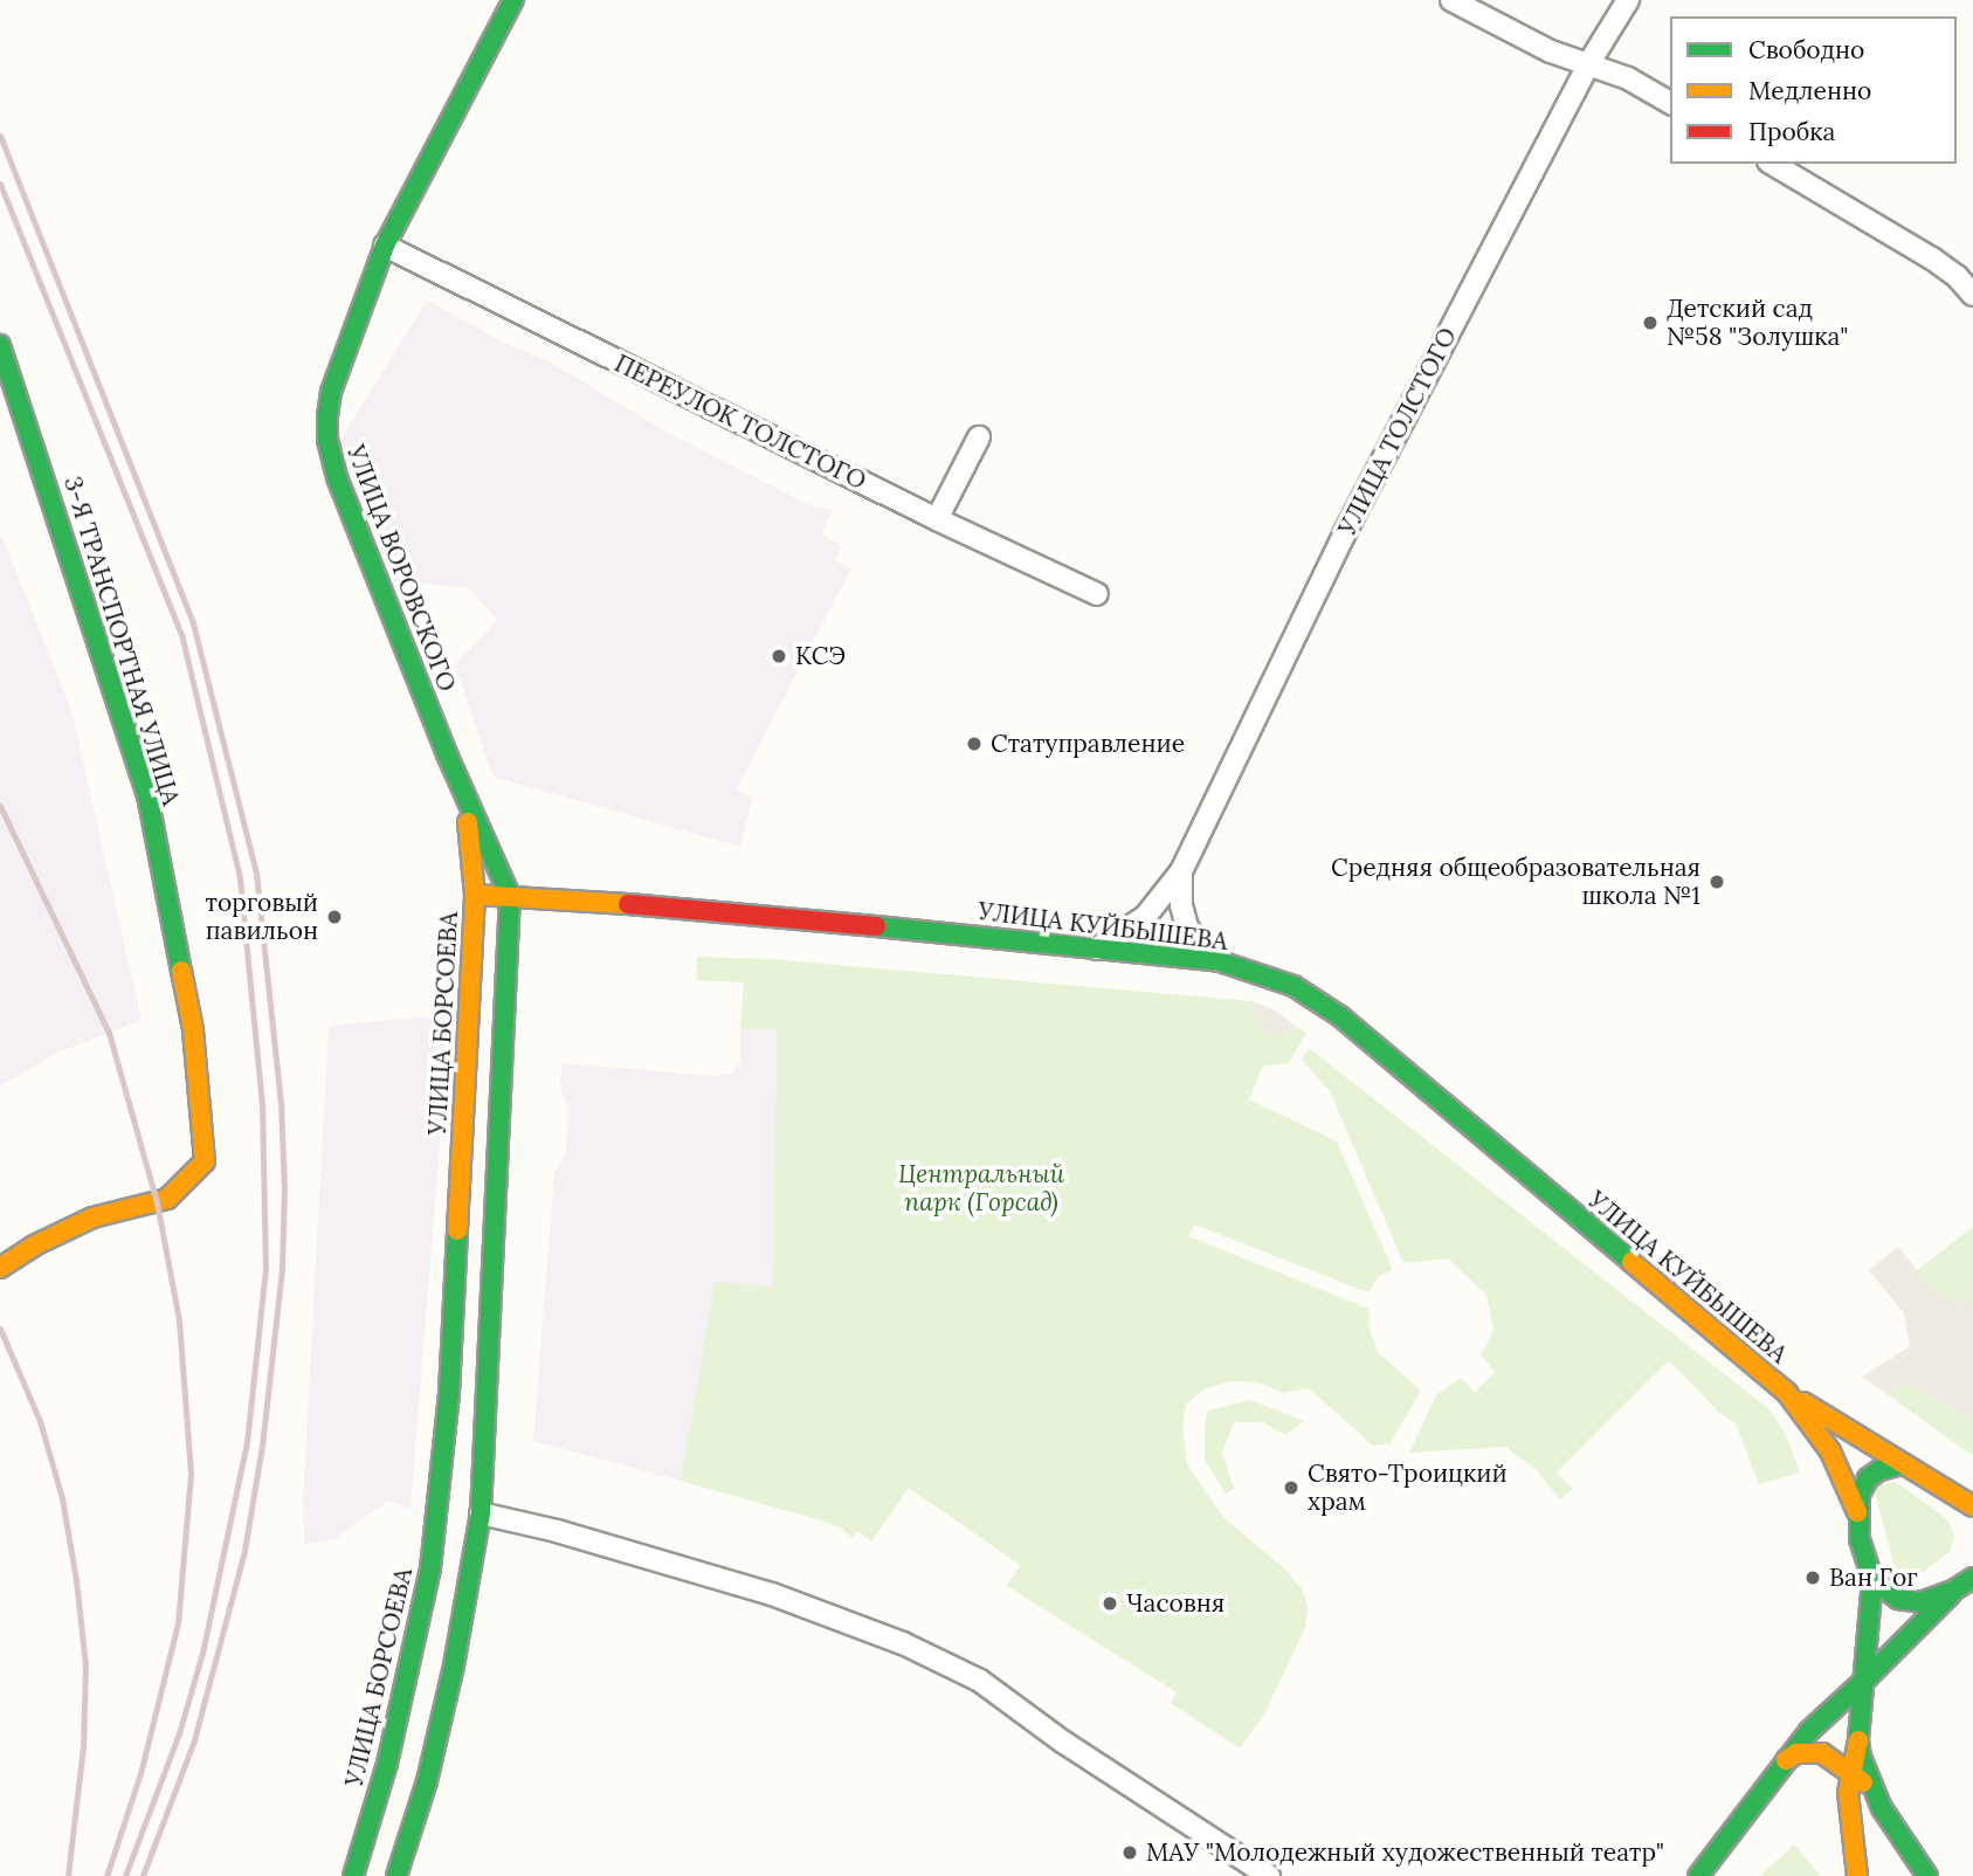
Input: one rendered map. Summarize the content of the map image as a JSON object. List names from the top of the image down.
{
  "streets": {
    "main road": [
      "УЛИЦА ВОРОВСКОГО",
      "3-Я ТРАНСПОРТНАЯ УЛИЦА",
      "УЛИЦА КУЙБЫШЕВА",
      "УЛИЦА БОРСОЕВА"
    ],
    "street": ["ПЕРЕУЛОК ТОЛСТОГО", "УЛИЦА ТОЛСТОГО"]
  },
  "crossings": [
    ["ПЕРЕУЛОК ТОЛСТОГО", "УЛИЦА ВОРОВСКОГО"],
    ["УЛИЦА ТОЛСТОГО", "УЛИЦА КУЙБЫШЕВА"],
    ["УЛИЦА КУЙБЫШЕВА", "УЛИЦА БОРСОЕВА"]
  ],
  "parks": ["Центральный парк (Горсад)"],
  "places": [
    "Детский сад №58 \"Золушка\"",
    "КСЭ",
    "Статуправление",
    "Средняя общеобразовательная школа №1",
    "торговый павильон",
    "Свято-Троицкий храм",
    "Ван Гог",
    "Часовня",
    "МАУ \"Молодежный художественный театр\""
  ],
  "legend": ["Свободно", "Медленно", "Пробка"]
}
